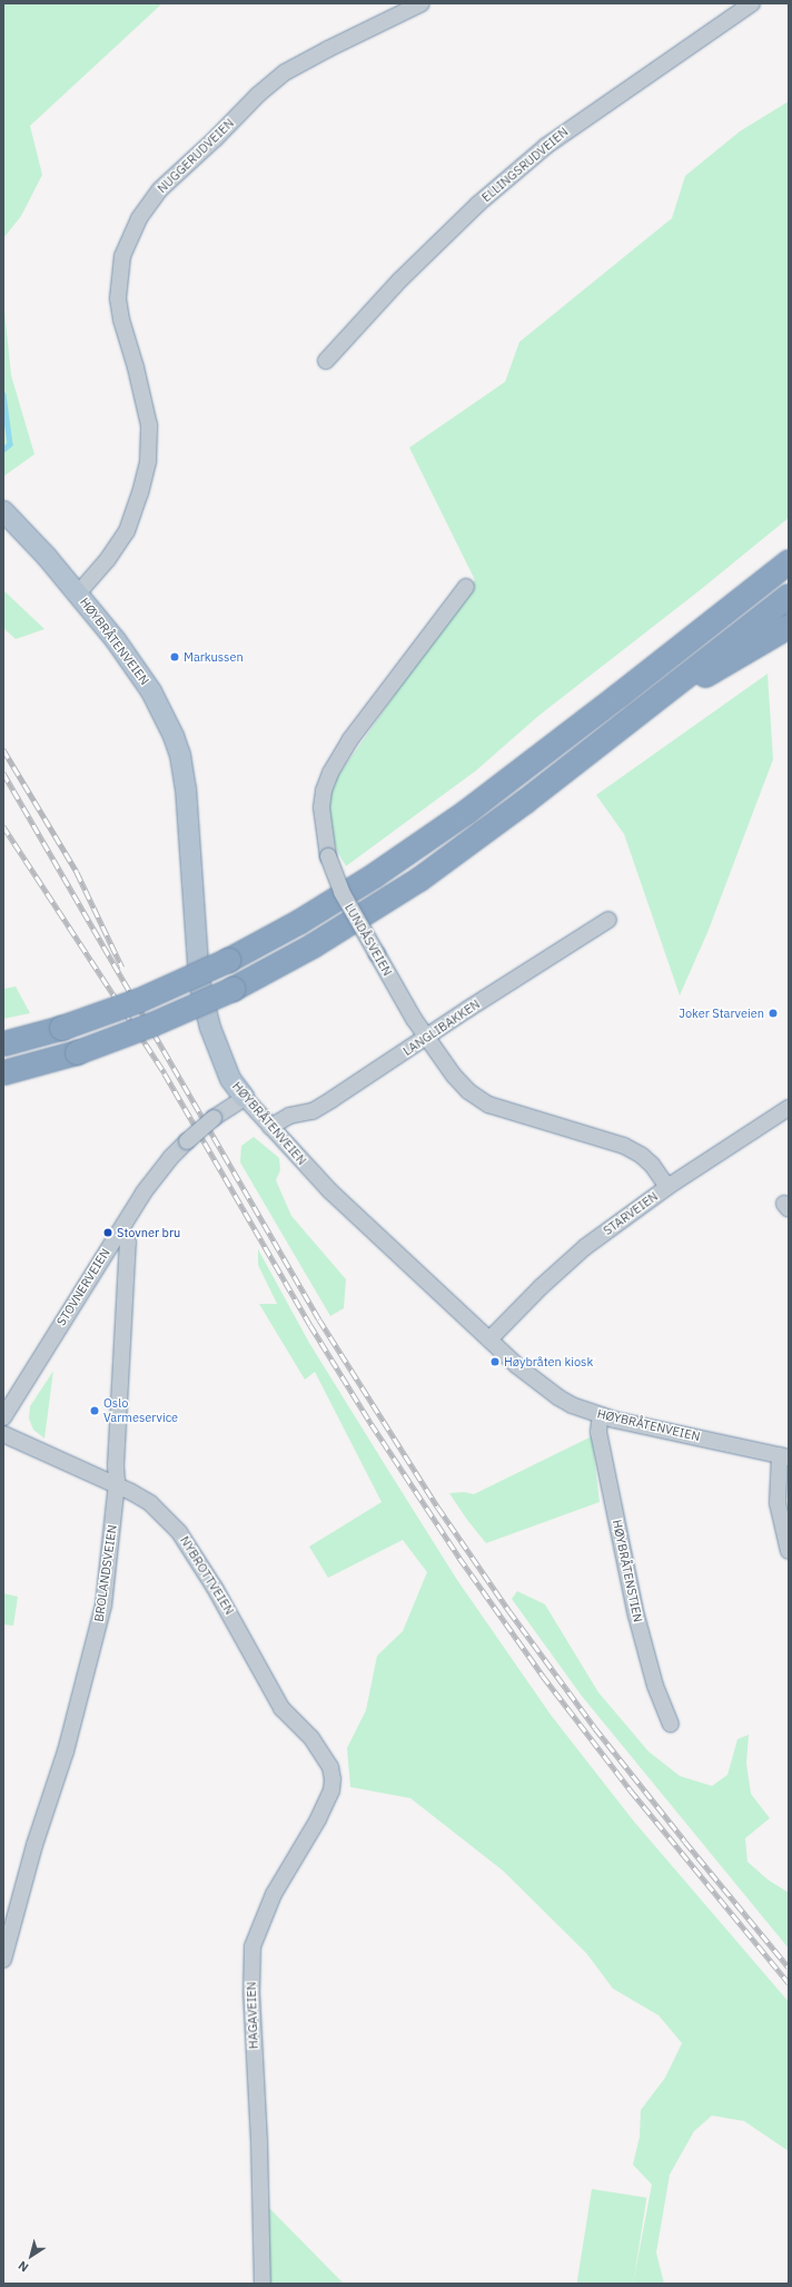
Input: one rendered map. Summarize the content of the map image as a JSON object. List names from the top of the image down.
{
  "streets": {
    "main road": ["HØYBRÅTENVEIEN"],
    "street": [
      "NUGGERUDVEIEN",
      "ELLINGSRUDVEIEN",
      "LUNDÅSVEIEN",
      "LANGLIBAKKEN",
      "STARVEIEN",
      "STOVNERVEIEN",
      "HØYBRÅTENSTIEN",
      "BROLANDSVEIEN",
      "NYBROTTVEIEN",
      "HAGAVEIEN"
    ]
  },
  "crossings": [
    ["NUGGERUDVEIEN", "HØYBRÅTENVEIEN"],
    ["HØYBRÅTENVEIEN", "LANGLIBAKKEN"],
    ["HØYBRÅTENVEIEN", "STARVEIEN"],
    ["HØYBRÅTENVEIEN", "STOVNERVEIEN"],
    ["HØYBRÅTENVEIEN", "HØYBRÅTENSTIEN"],
    ["LUNDÅSVEIEN", "LANGLIBAKKEN"],
    ["LUNDÅSVEIEN", "STARVEIEN"],
    ["STOVNERVEIEN", "BROLANDSVEIEN"],
    ["BROLANDSVEIEN", "NYBROTTVEIEN"],
    ["NYBROTTVEIEN", "HAGAVEIEN"]
  ],
  "places": [
    "Markussen",
    "Joker Starveien",
    "Stovner bru",
    "Høybråten kiosk",
    "Oslo Varmeservice"
  ],
  "north": "bottom left"
}
